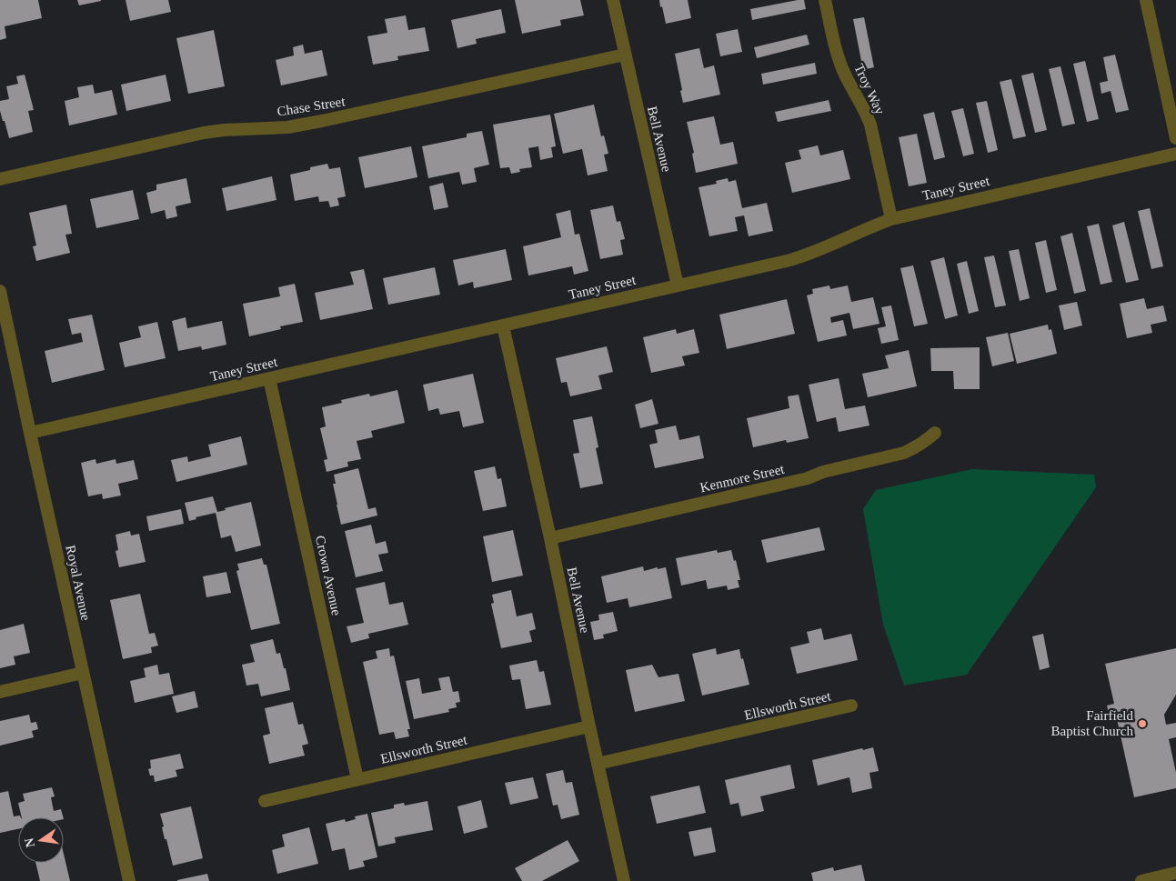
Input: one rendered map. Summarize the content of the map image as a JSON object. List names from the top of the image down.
{
  "streets": {
    "street": [
      "Troy Way",
      "Chase Street",
      "Bell Avenue",
      "Taney Street",
      "Kenmore Street",
      "Crown Avenue",
      "Royal Avenue",
      "Ellsworth Street"
    ]
  },
  "crossings": [
    ["Troy Way", "Taney Street"],
    ["Chase Street", "Bell Avenue"],
    ["Bell Avenue", "Taney Street"],
    ["Bell Avenue", "Kenmore Street"],
    ["Bell Avenue", "Ellsworth Street"],
    ["Taney Street", "Crown Avenue"],
    ["Taney Street", "Royal Avenue"],
    ["Crown Avenue", "Ellsworth Street"]
  ],
  "places": ["Fairfield Baptist Church"],
  "north": "left"
}
